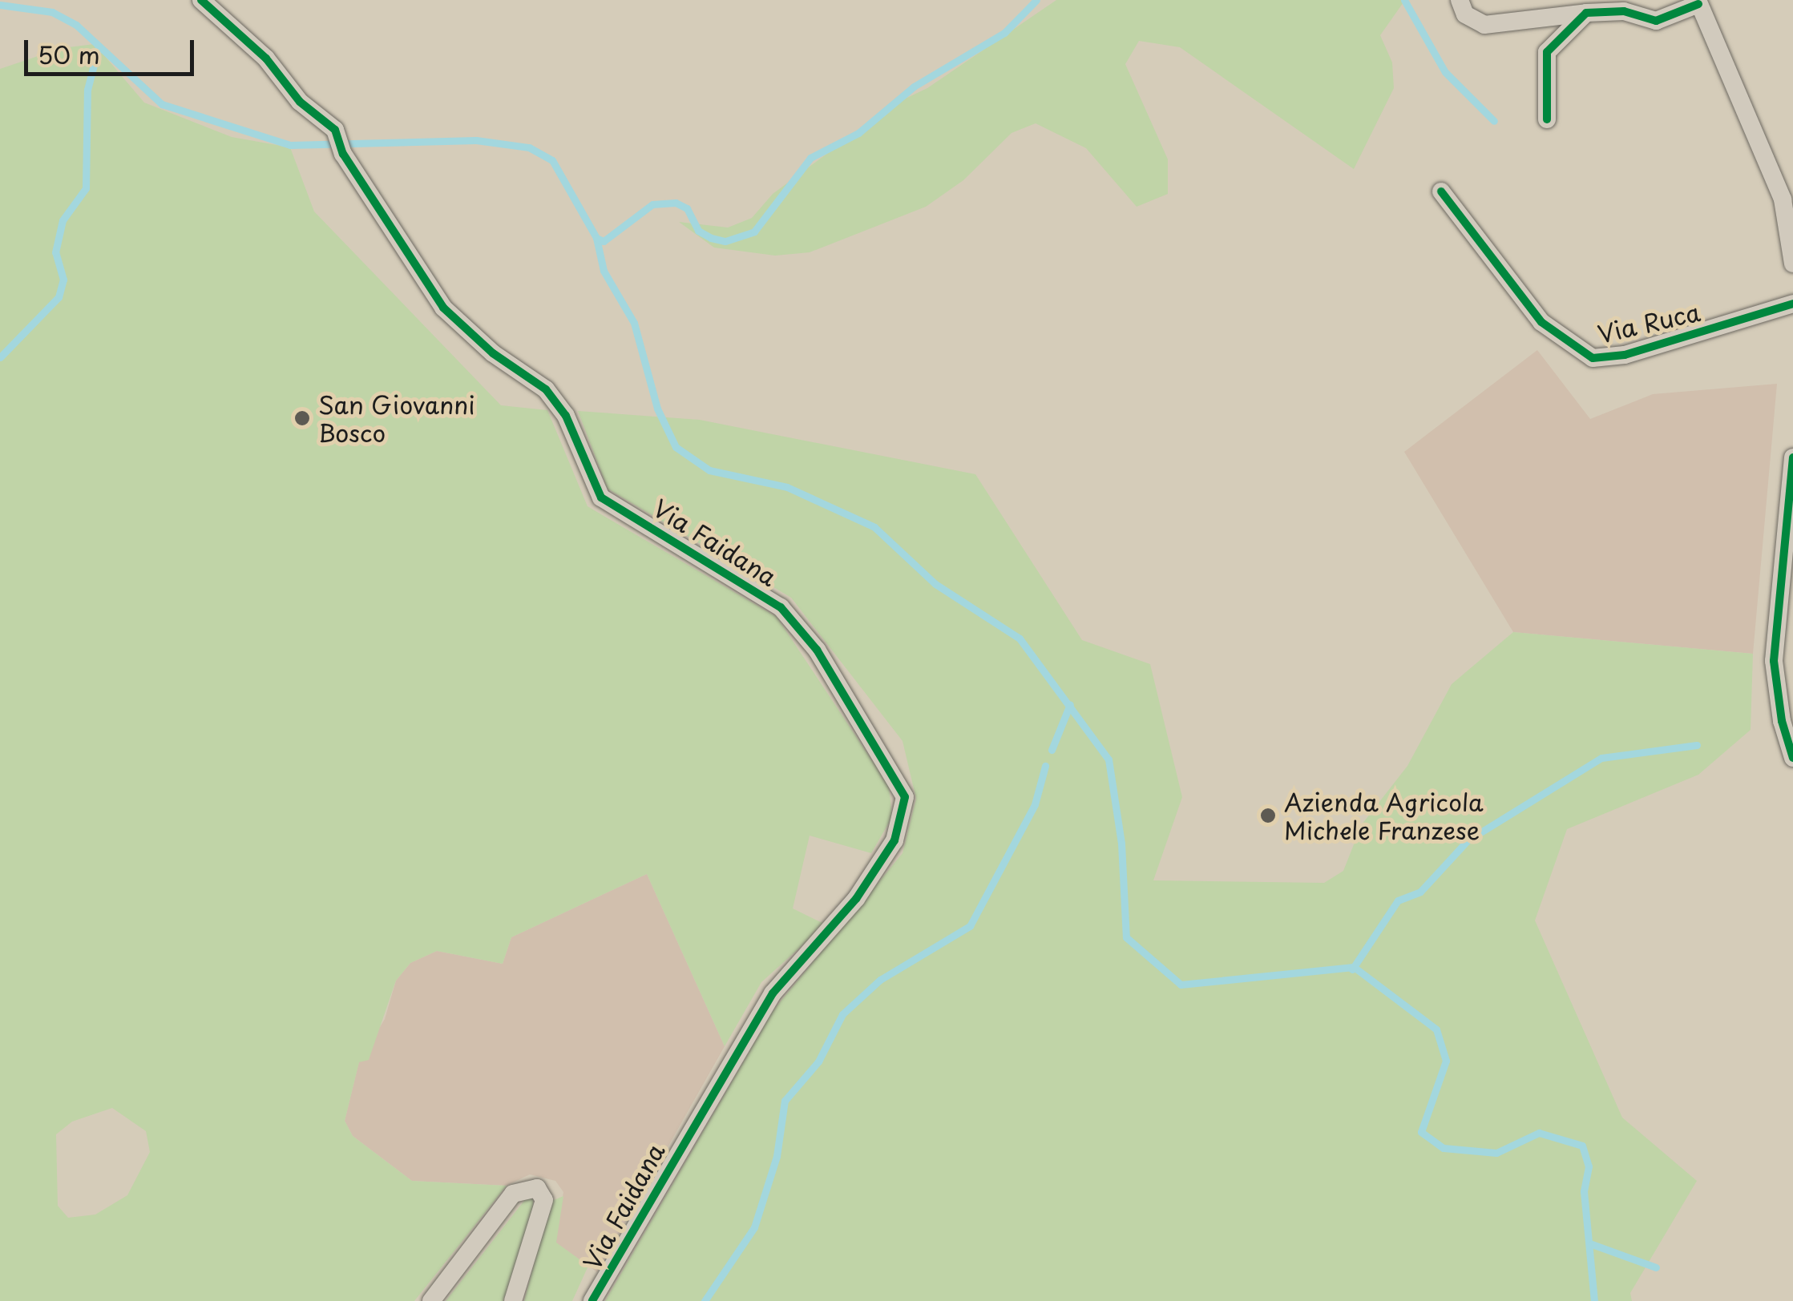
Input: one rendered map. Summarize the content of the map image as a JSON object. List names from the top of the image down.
{
  "streets": {
    "street": ["Via Ruca", "Via Faidana"]
  },
  "places": ["San Giovanni Bosco", "Azienda Agricola Michele Franzese"],
  "scale_bar": "50 m"
}
